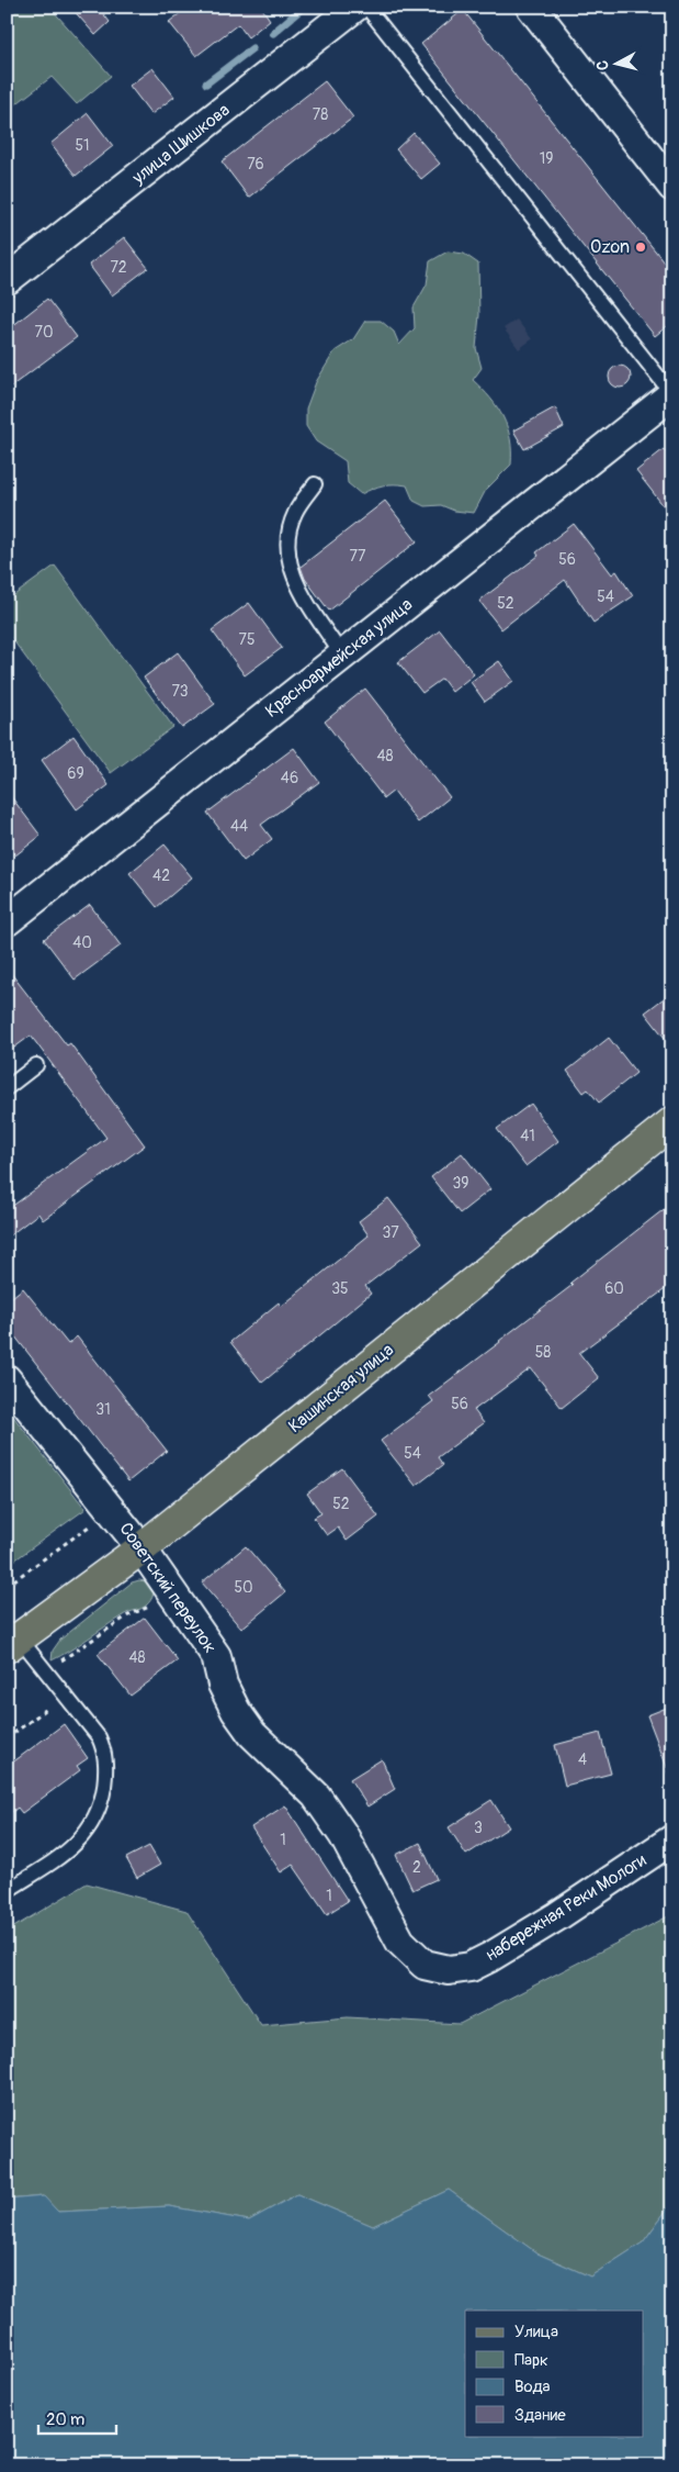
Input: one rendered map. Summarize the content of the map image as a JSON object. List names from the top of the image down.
{
  "streets": {
    "main road": ["Кашинская улица"],
    "street": [
      "улица Шишкова",
      "Красноармейская улица",
      "Советский переулок",
      "набережная Реки Мологи"
    ]
  },
  "crossings": [
    ["Кашинская улица", "Советский переулок"],
    ["Советский переулок", "набережная Реки Мологи"]
  ],
  "places": ["Ozon"],
  "house_numbers": [
    "78",
    "51",
    "19",
    "76",
    "72",
    "70",
    "77",
    "56",
    "54",
    "52",
    "75",
    "73",
    "48",
    "69",
    "46",
    "44",
    "42",
    "40",
    "41",
    "39",
    "37",
    "35",
    "60",
    "58",
    "56",
    "31",
    "54",
    "52",
    "50",
    "48",
    "4",
    "3",
    "1",
    "2",
    "1"
  ],
  "legend": [
    "Улица",
    "Парк",
    "Вода",
    "Здание"
  ],
  "scale_bar": "20 m",
  "north": "left"
}
